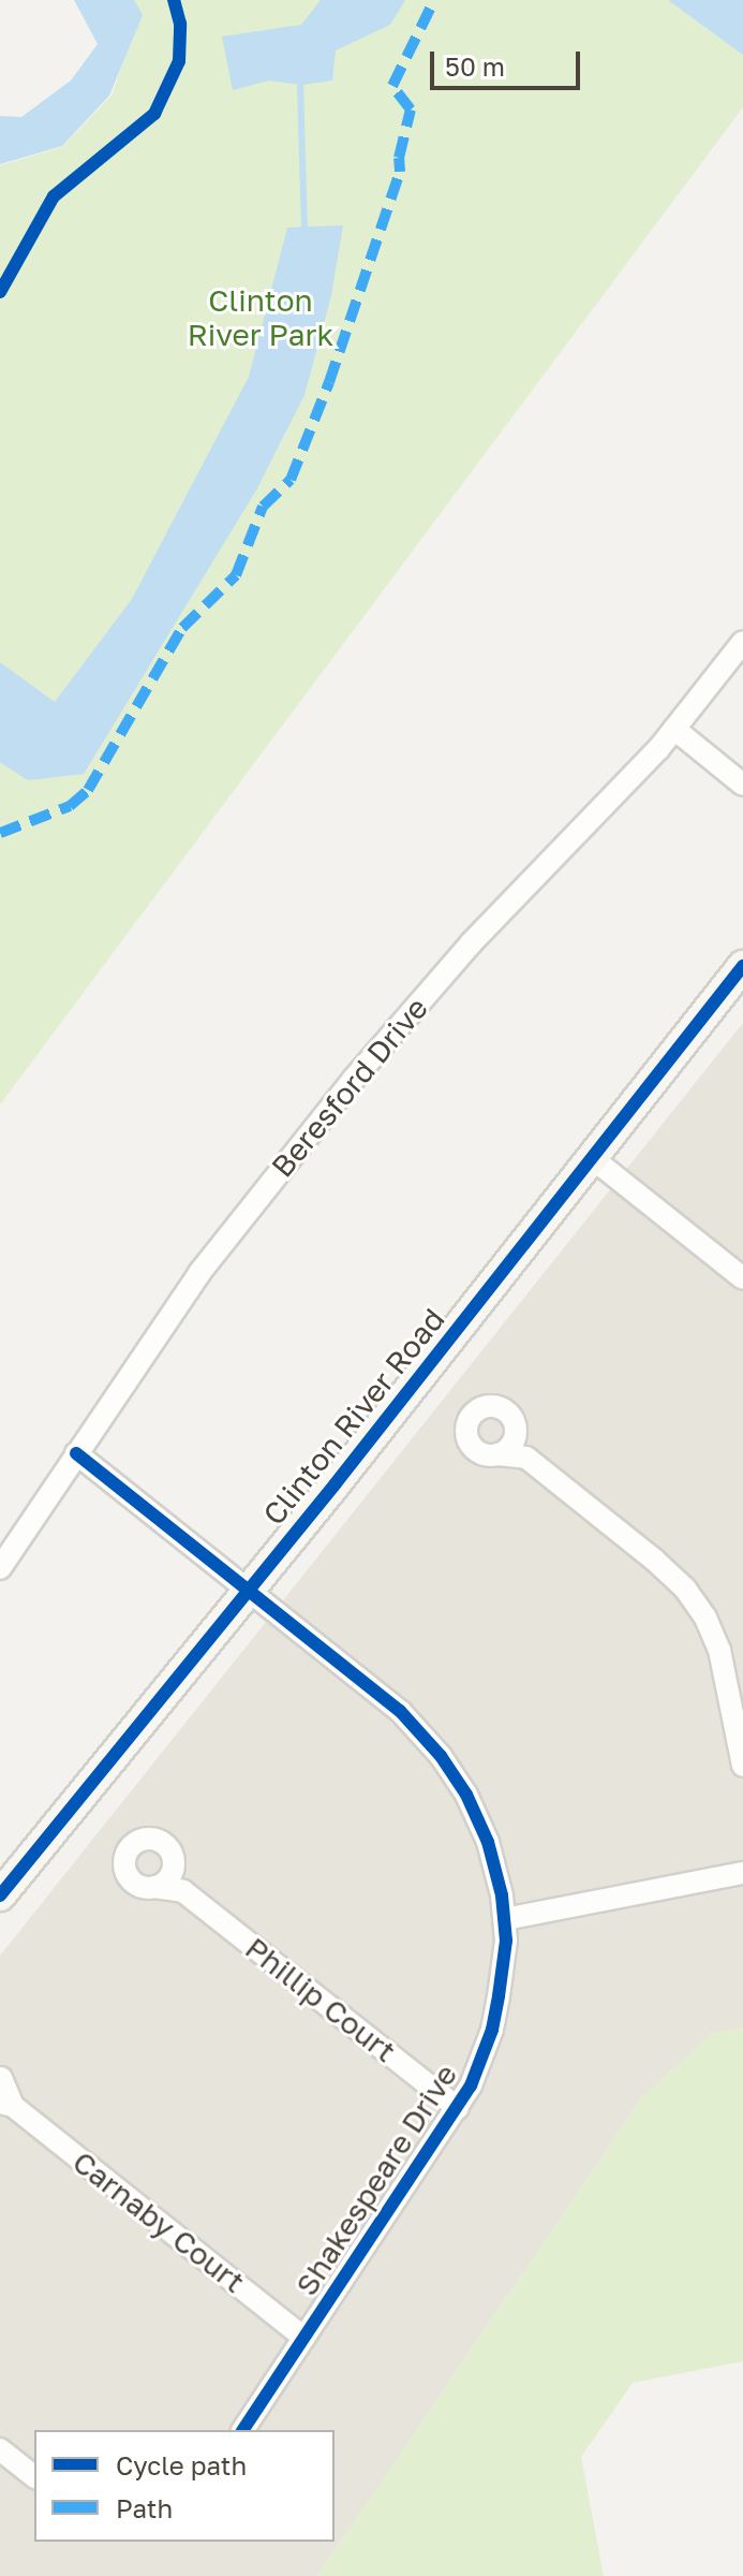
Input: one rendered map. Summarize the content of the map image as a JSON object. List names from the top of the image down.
{
  "streets": {
    "street": [
      "Beresford Drive",
      "Clinton River Road",
      "Phillip Court",
      "Shakespeare Drive",
      "Carnaby Court"
    ]
  },
  "crossings": [
    ["Beresford Drive", "Shakespeare Drive"],
    ["Clinton River Road", "Shakespeare Drive"],
    ["Phillip Court", "Shakespeare Drive"],
    ["Shakespeare Drive", "Carnaby Court"]
  ],
  "parks": ["Clinton River Park"],
  "legend": ["Cycle path", "Path"],
  "scale_bar": "50 m"
}
